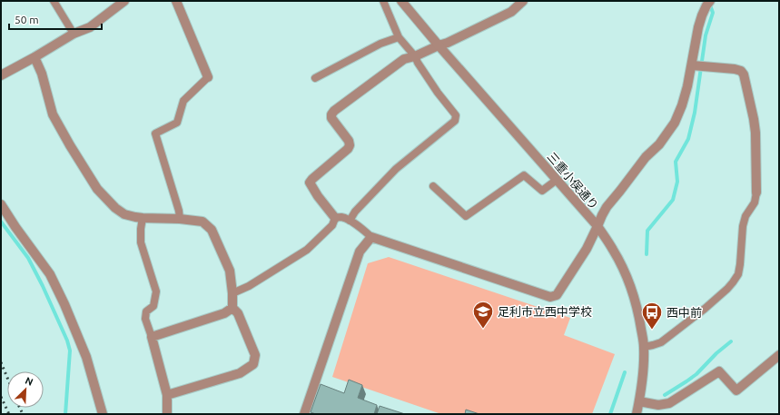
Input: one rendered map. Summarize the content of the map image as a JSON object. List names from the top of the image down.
{
  "streets": {
    "street": ["三重小俣通り"]
  },
  "places": {
    "school or university": ["足利市立西中学校"],
    "bus stop": ["西中前"]
  },
  "scale_bar": "50 m",
  "north": "top right"
}
